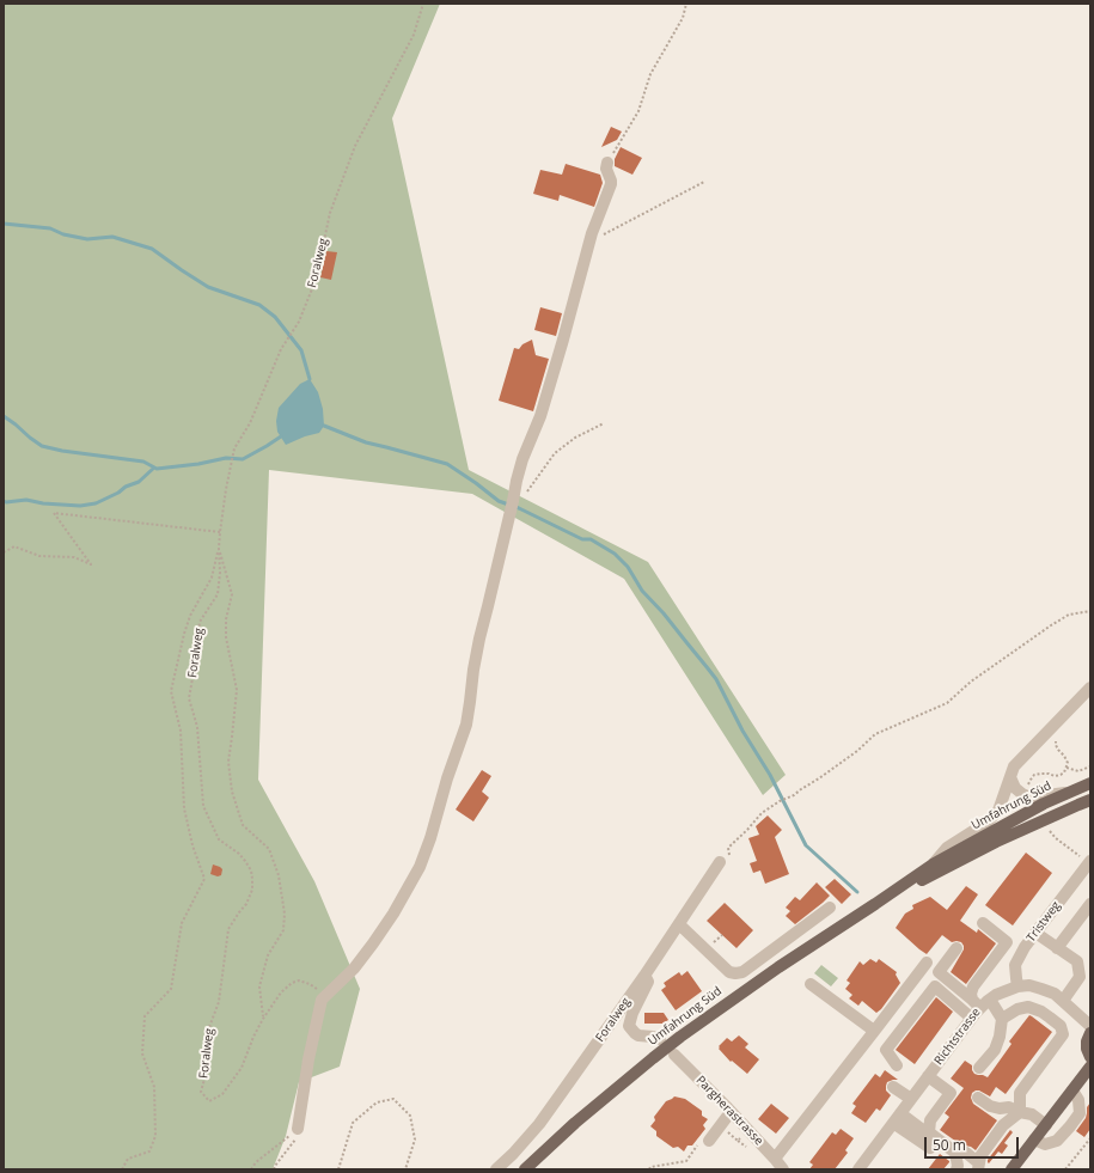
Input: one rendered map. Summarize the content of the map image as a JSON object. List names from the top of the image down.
{
  "streets": {
    "main road": ["Umfahrung Süd"],
    "street": [
      "Foralweg",
      "Tristweg",
      "Richtstrasse",
      "Pargherastrasse"
    ]
  },
  "crossings": [
    ["Tristweg", "Richtstrasse"]
  ],
  "scale_bar": "50 m"
}
